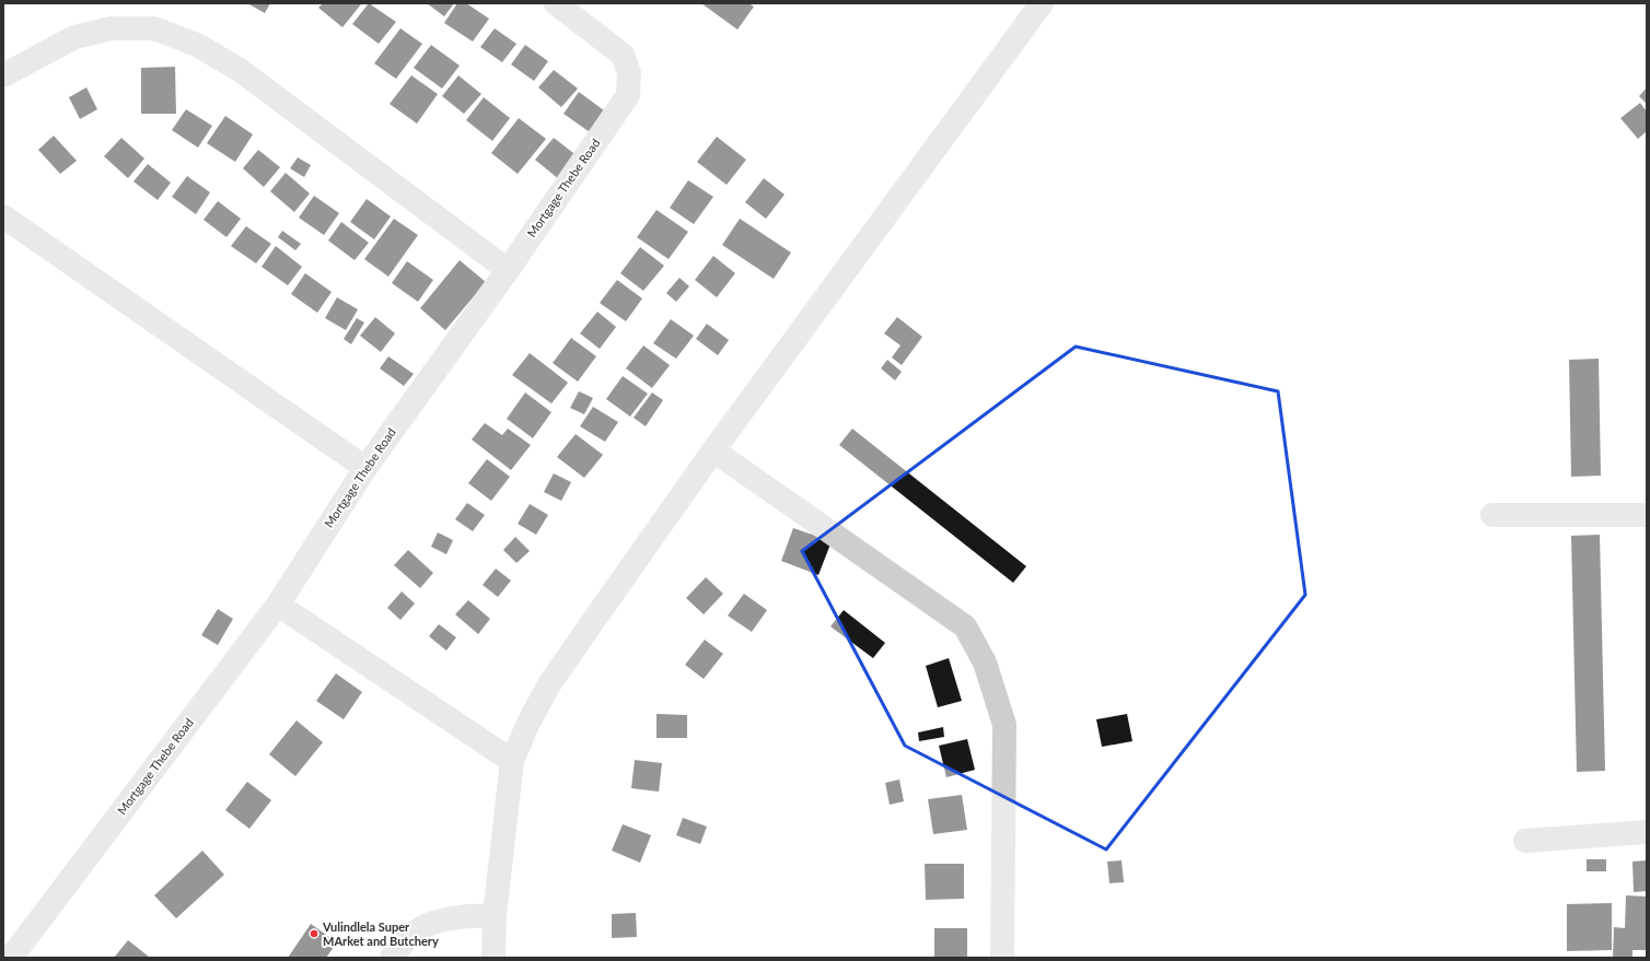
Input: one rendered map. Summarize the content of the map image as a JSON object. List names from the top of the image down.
{
  "streets": {
    "street": ["Mortgage Thebe Road"]
  },
  "places": ["Vulindlela Super MArket and Butchery"]
}
